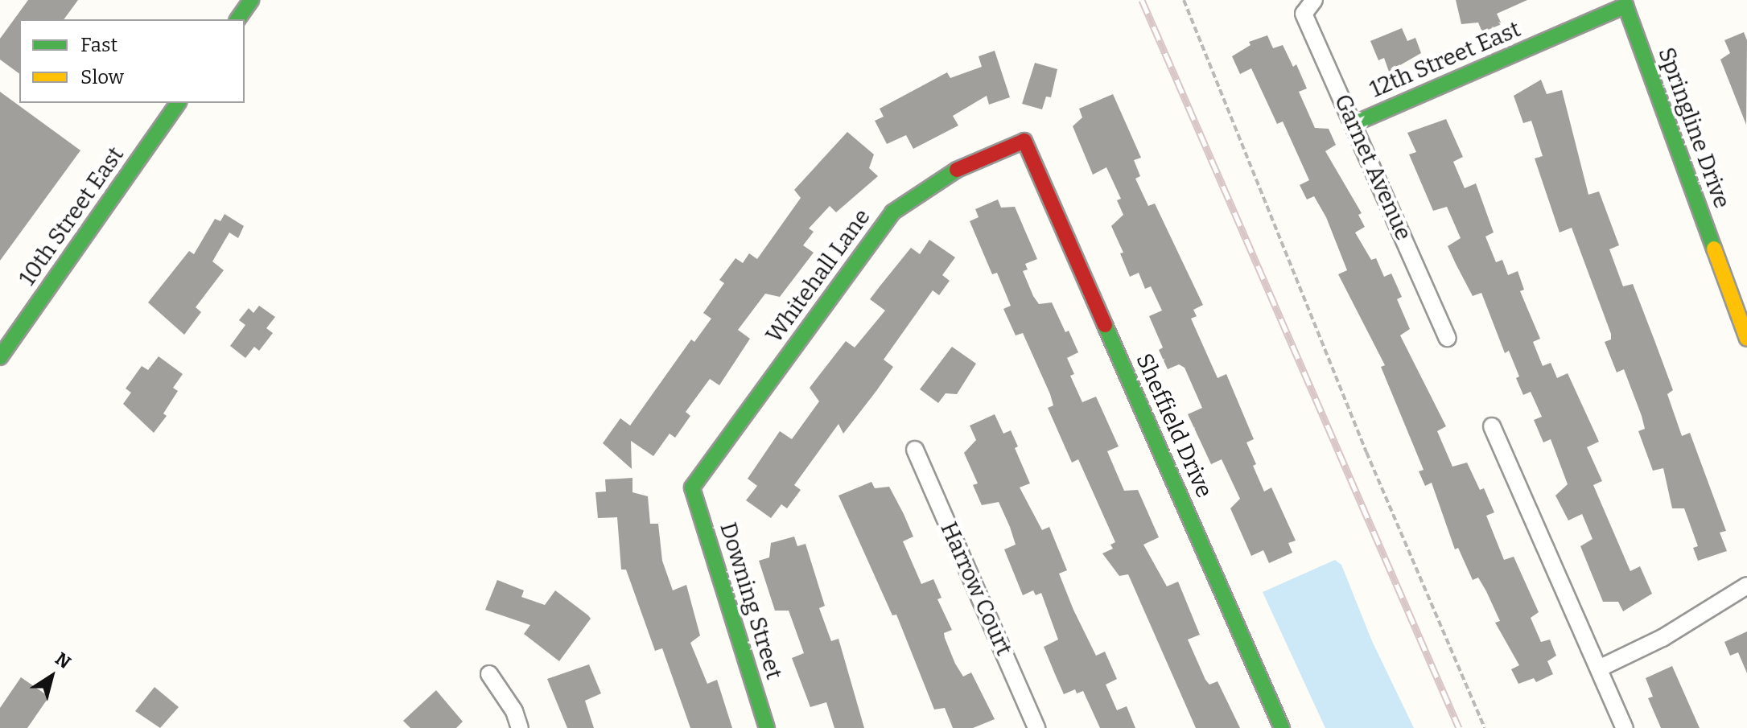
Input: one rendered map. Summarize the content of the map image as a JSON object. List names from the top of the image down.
{
  "streets": {
    "street": [
      "12th Street East",
      "Springline Drive",
      "Garnet Avenue",
      "10th Street East",
      "Whitehall Lane",
      "Sheffield Drive",
      "Harrow Court",
      "Downing Street"
    ]
  },
  "crossings": [
    ["12th Street East", "Springline Drive"],
    ["12th Street East", "Garnet Avenue"],
    ["Whitehall Lane", "Sheffield Drive"],
    ["Whitehall Lane", "Downing Street"]
  ],
  "legend": ["Fast", "Slow"],
  "north": "top right"
}
